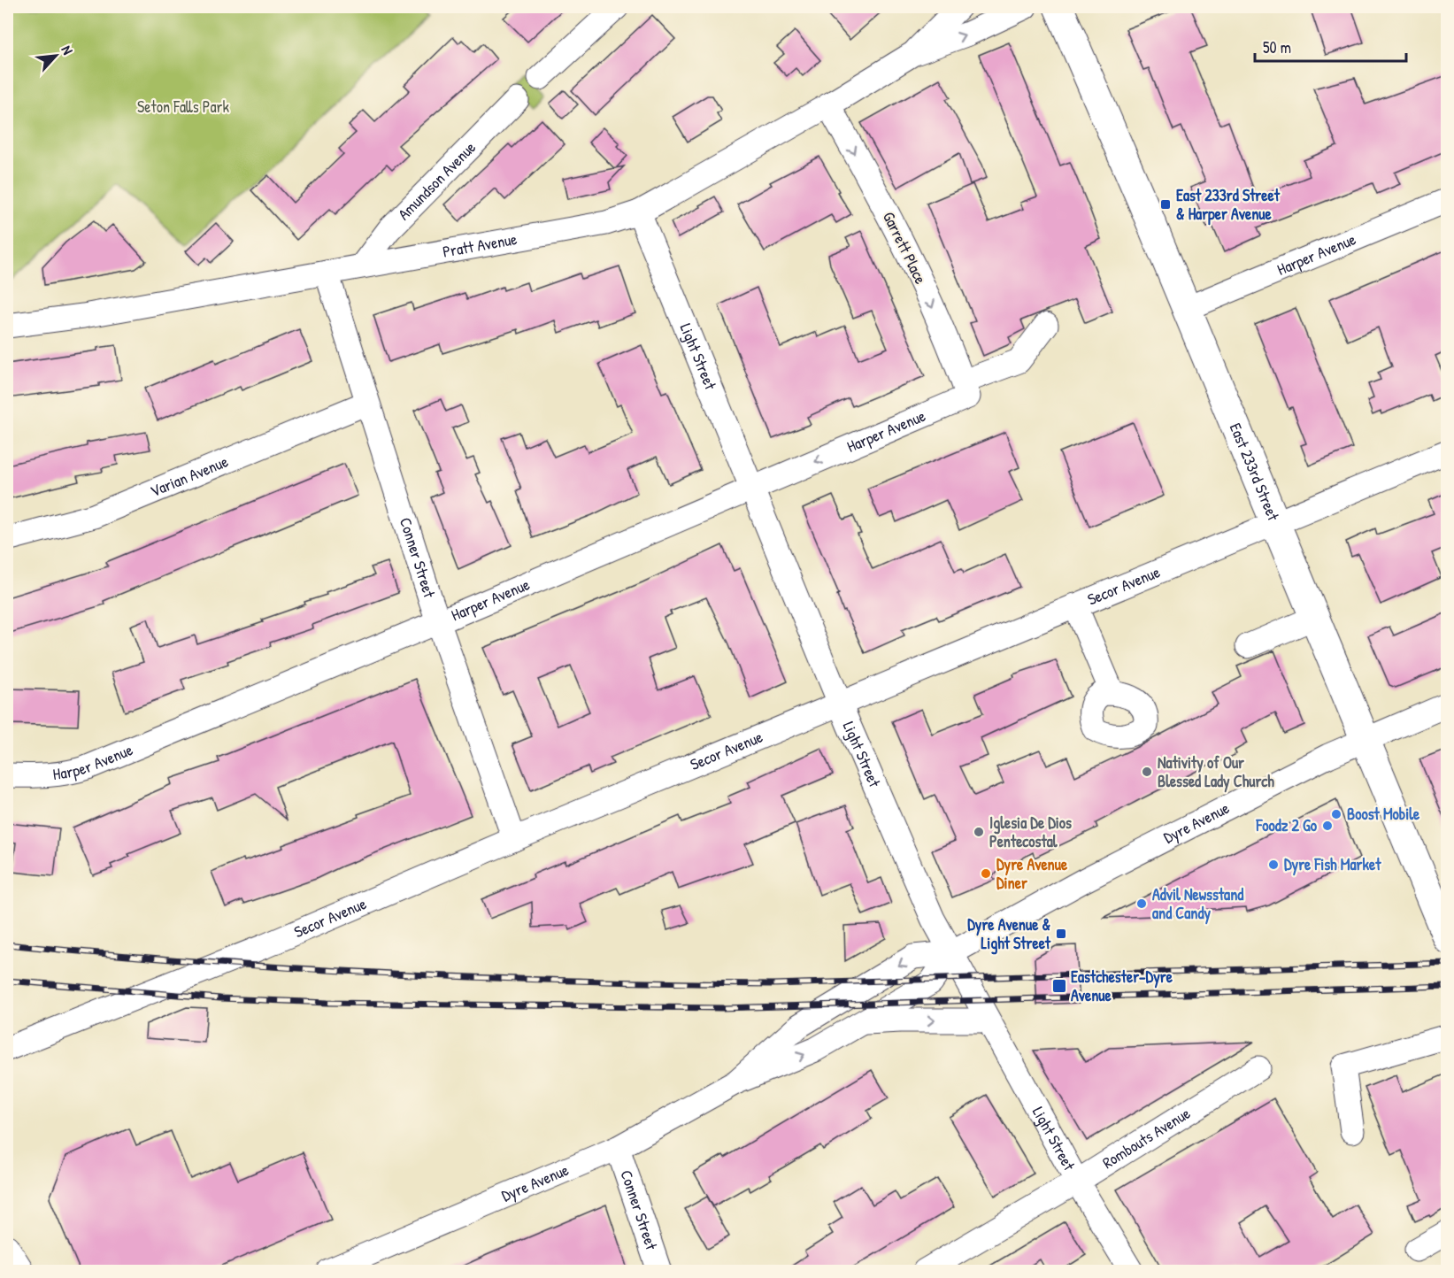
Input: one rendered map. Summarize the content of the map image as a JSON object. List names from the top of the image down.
{
  "streets": {
    "main road": ["East 233rd Street"],
    "street": [
      "Amundson Avenue",
      "Pratt Avenue",
      "Garrett Place",
      "Harper Avenue",
      "Light Street",
      "Varian Avenue",
      "Conner Street",
      "Secor Avenue",
      "Dyre Avenue",
      "Rombouts Avenue"
    ]
  },
  "crossings": [
    ["Amundson Avenue", "Pratt Avenue"],
    ["Pratt Avenue", "Garrett Place"],
    ["Pratt Avenue", "Light Street"],
    ["Pratt Avenue", "Conner Street"],
    ["Garrett Place", "Harper Avenue"],
    ["Harper Avenue", "Light Street"],
    ["Harper Avenue", "East 233rd Street"],
    ["Harper Avenue", "Conner Street"],
    ["Light Street", "Secor Avenue"],
    ["Light Street", "Dyre Avenue"],
    ["Light Street", "Rombouts Avenue"],
    ["East 233rd Street", "Secor Avenue"],
    ["East 233rd Street", "Dyre Avenue"],
    ["Varian Avenue", "Conner Street"],
    ["Conner Street", "Secor Avenue"],
    ["Conner Street", "Dyre Avenue"]
  ],
  "one_way": ["Garrett Place"],
  "parks": ["Seton Falls Park"],
  "places": {
    "transit": ["East 233rd Street & Harper Avenue", "Dyre Avenue & Light Street", "Eastchester–Dyre Avenue"],
    "other": [
      "Nativity of Our Blessed Lady Church",
      "Boost Mobile",
      "Foodz 2 Go",
      "Iglesia De Dios Pentecostal",
      "Dyre Fish Market",
      "Dyre Avenue Diner",
      "Advil Newsstand and Candy"
    ]
  },
  "scale_bar": "50 m",
  "north": "top right"
}
